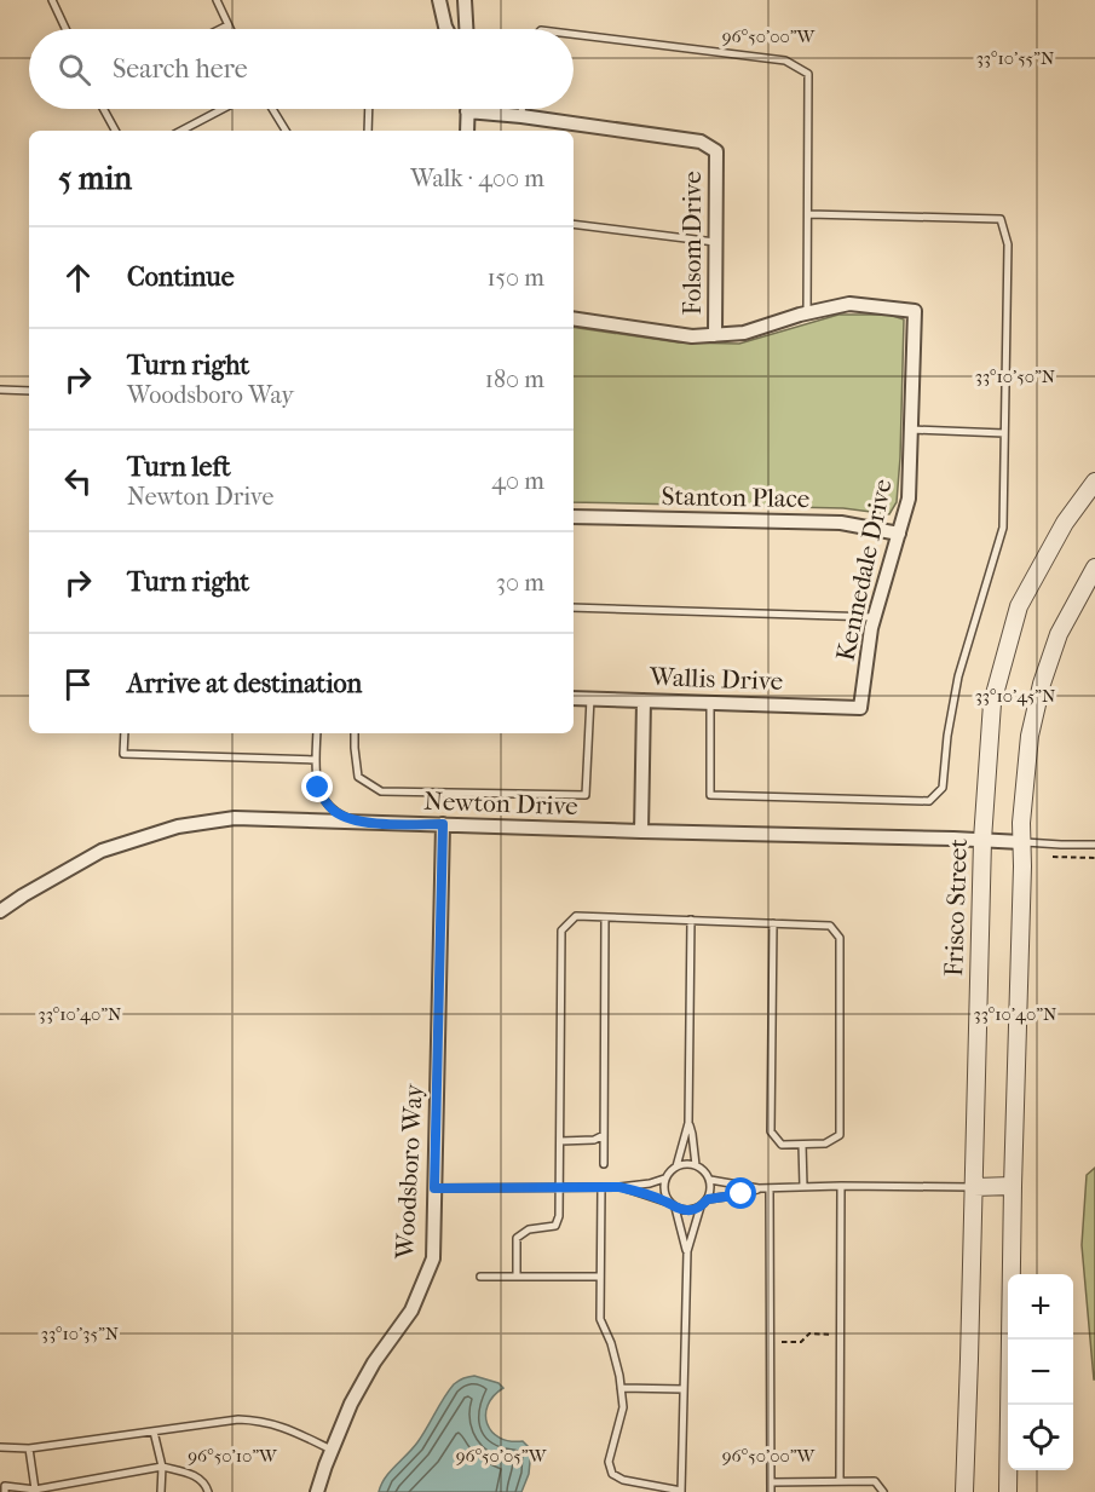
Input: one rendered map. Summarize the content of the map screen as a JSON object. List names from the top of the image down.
{
  "streets": {
    "street": [
      "Folsom Drive",
      "Stanton Place",
      "Kennedale Drive",
      "Wallis Drive",
      "Newton Drive",
      "Frisco Street",
      "Woodsboro Way"
    ]
  },
  "crossings": [
    ["Stanton Place", "Kennedale Drive"],
    ["Kennedale Drive", "Wallis Drive"],
    ["Newton Drive", "Frisco Street"],
    ["Newton Drive", "Woodsboro Way"]
  ],
  "page": {
    "search": "Search here",
    "heading": ["5 min", "Walk · 400 m"],
    "list": [
      ["Continue", "150 m"],
      ["Turn right", "Woodsboro Way", "180 m"],
      ["Turn left", "Newton Drive", "40 m"],
      ["Turn right", "30 m"],
      "Arrive at destination"
    ],
    "map_buttons": ["+", "−"]
  },
  "coordinates": [
    "96°50'00\"W",
    "33°10'55\"N",
    "33°10'50\"N",
    "33°10'45\"N",
    "33°10'40\"N",
    "33°10'35\"N",
    "96°50'10\"W",
    "96°50'05\"W"
  ]
}
